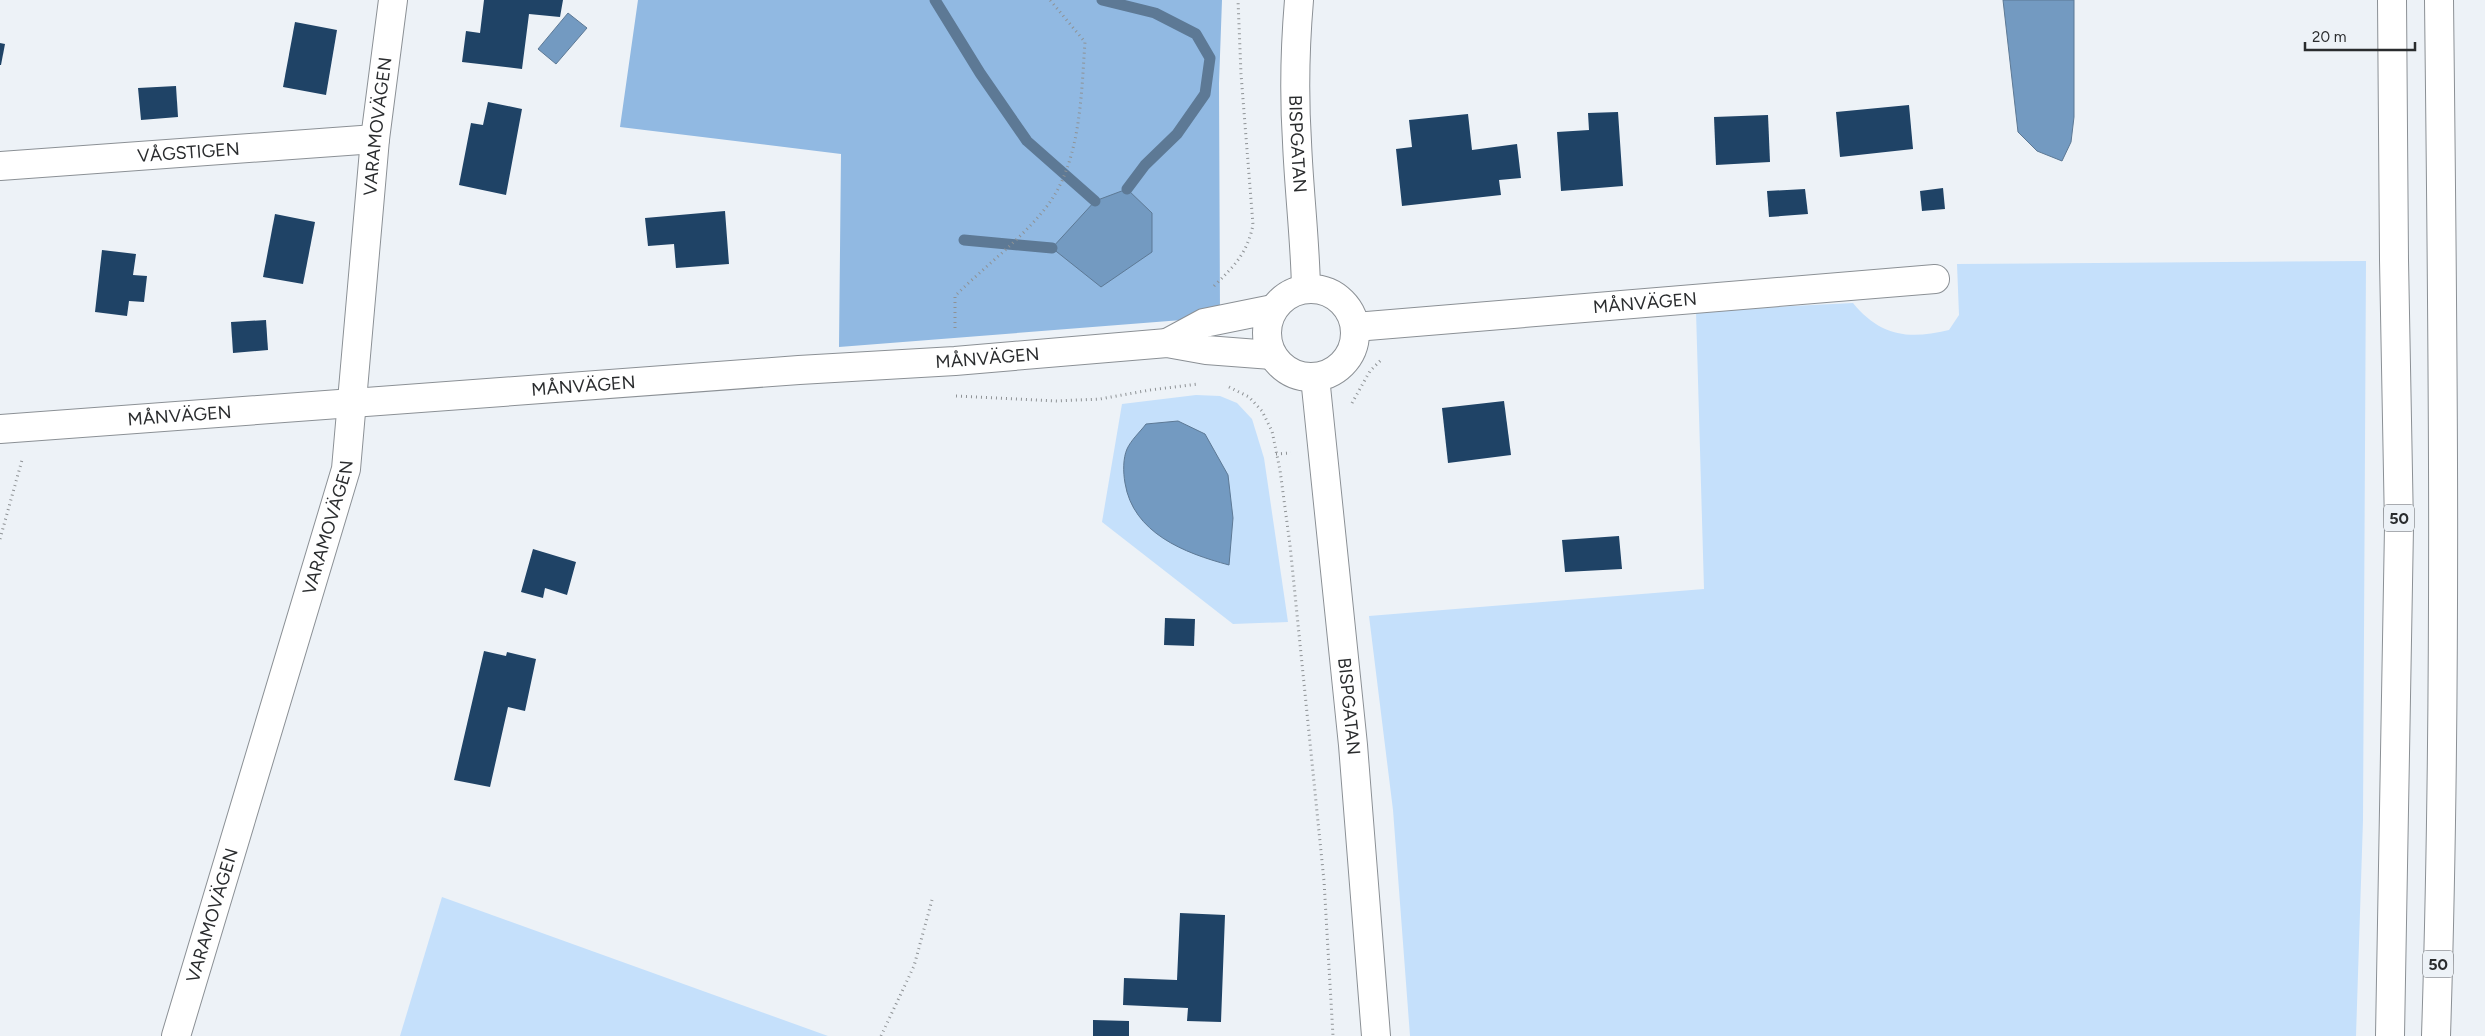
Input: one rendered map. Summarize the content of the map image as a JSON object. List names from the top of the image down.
{
  "streets": {
    "main road": [
      "VARAMOVÄGEN",
      "BISPGATAN",
      "VÅGSTIGEN",
      "MÅNVÄGEN",
      "50"
    ]
  },
  "crossings": [
    ["VARAMOVÄGEN", "VÅGSTIGEN"],
    ["VARAMOVÄGEN", "MÅNVÄGEN"],
    ["BISPGATAN", "MÅNVÄGEN"]
  ],
  "scale_bar": "20 m"
}
